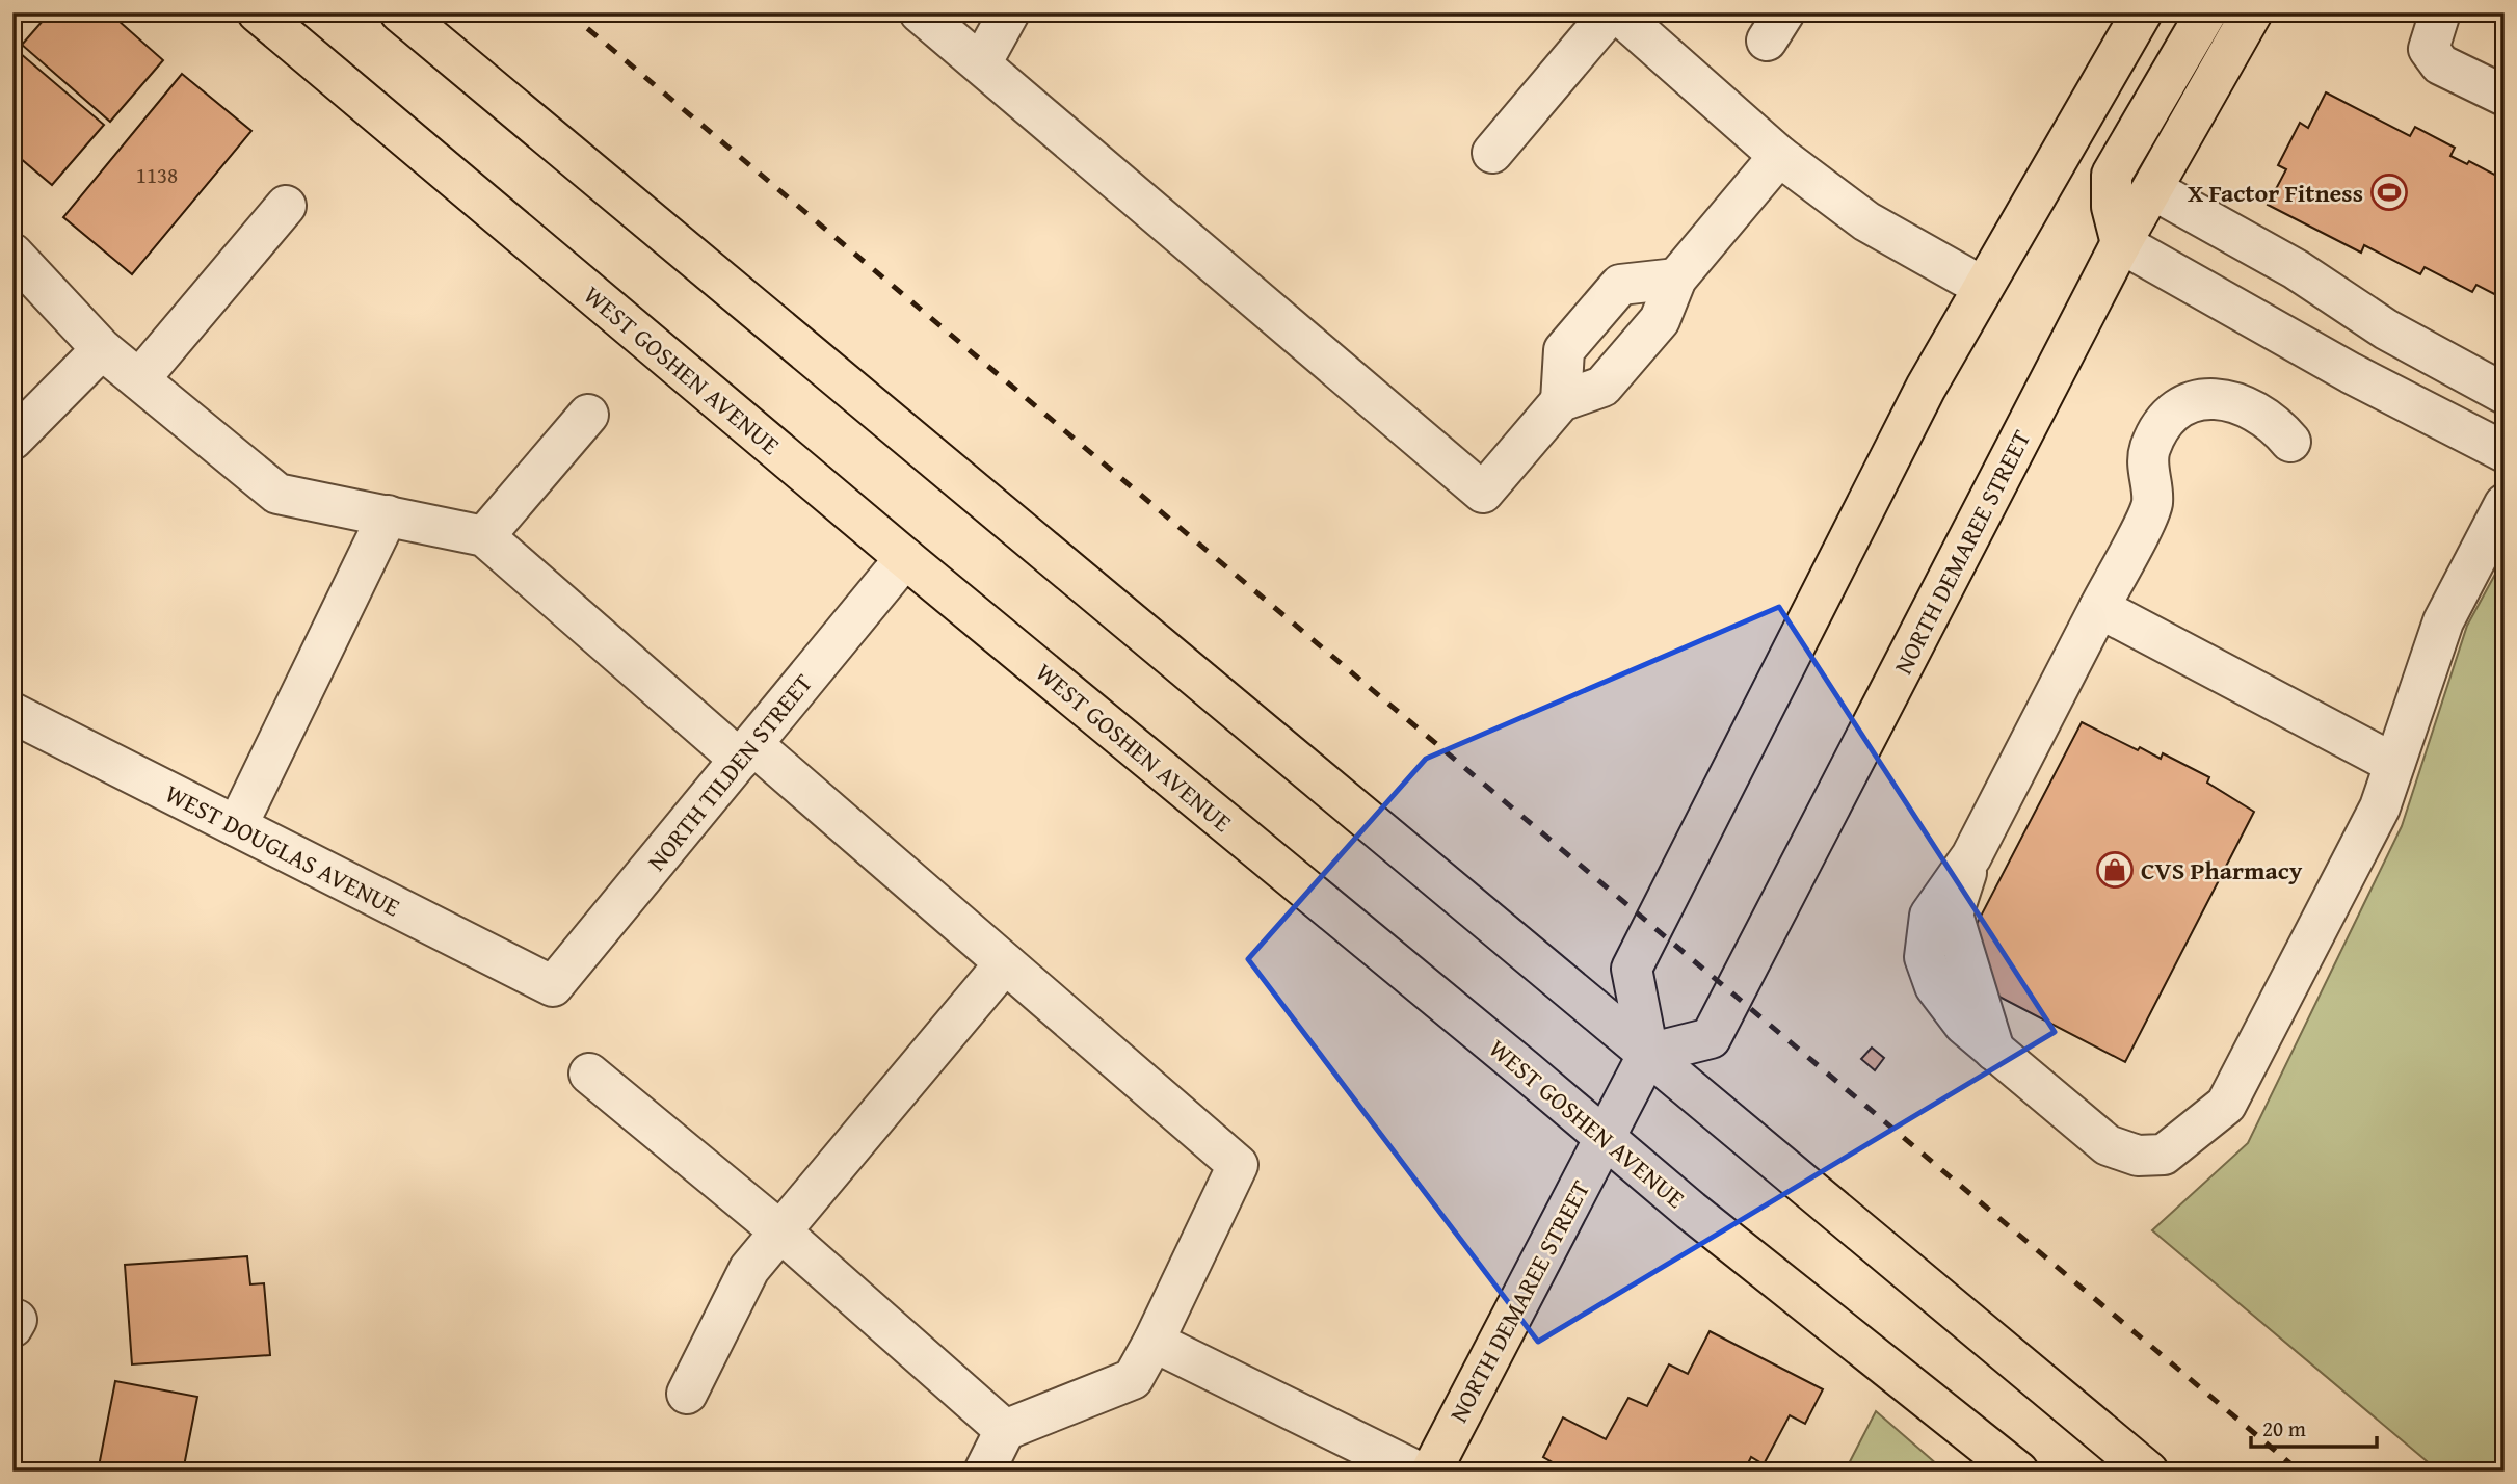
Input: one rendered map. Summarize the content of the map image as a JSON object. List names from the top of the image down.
{
  "streets": {
    "main road": ["WEST GOSHEN AVENUE", "NORTH DEMAREE STREET"],
    "street": ["NORTH TILDEN STREET", "WEST DOUGLAS AVENUE"]
  },
  "crossings": [
    ["WEST GOSHEN AVENUE", "NORTH DEMAREE STREET"],
    ["WEST GOSHEN AVENUE", "NORTH TILDEN STREET"],
    ["NORTH TILDEN STREET", "WEST DOUGLAS AVENUE"]
  ],
  "places": {
    "sports": ["X Factor Fitness"],
    "shop": ["CVS Pharmacy"]
  },
  "house_numbers": ["1138"],
  "scale_bar": "20 m"
}
